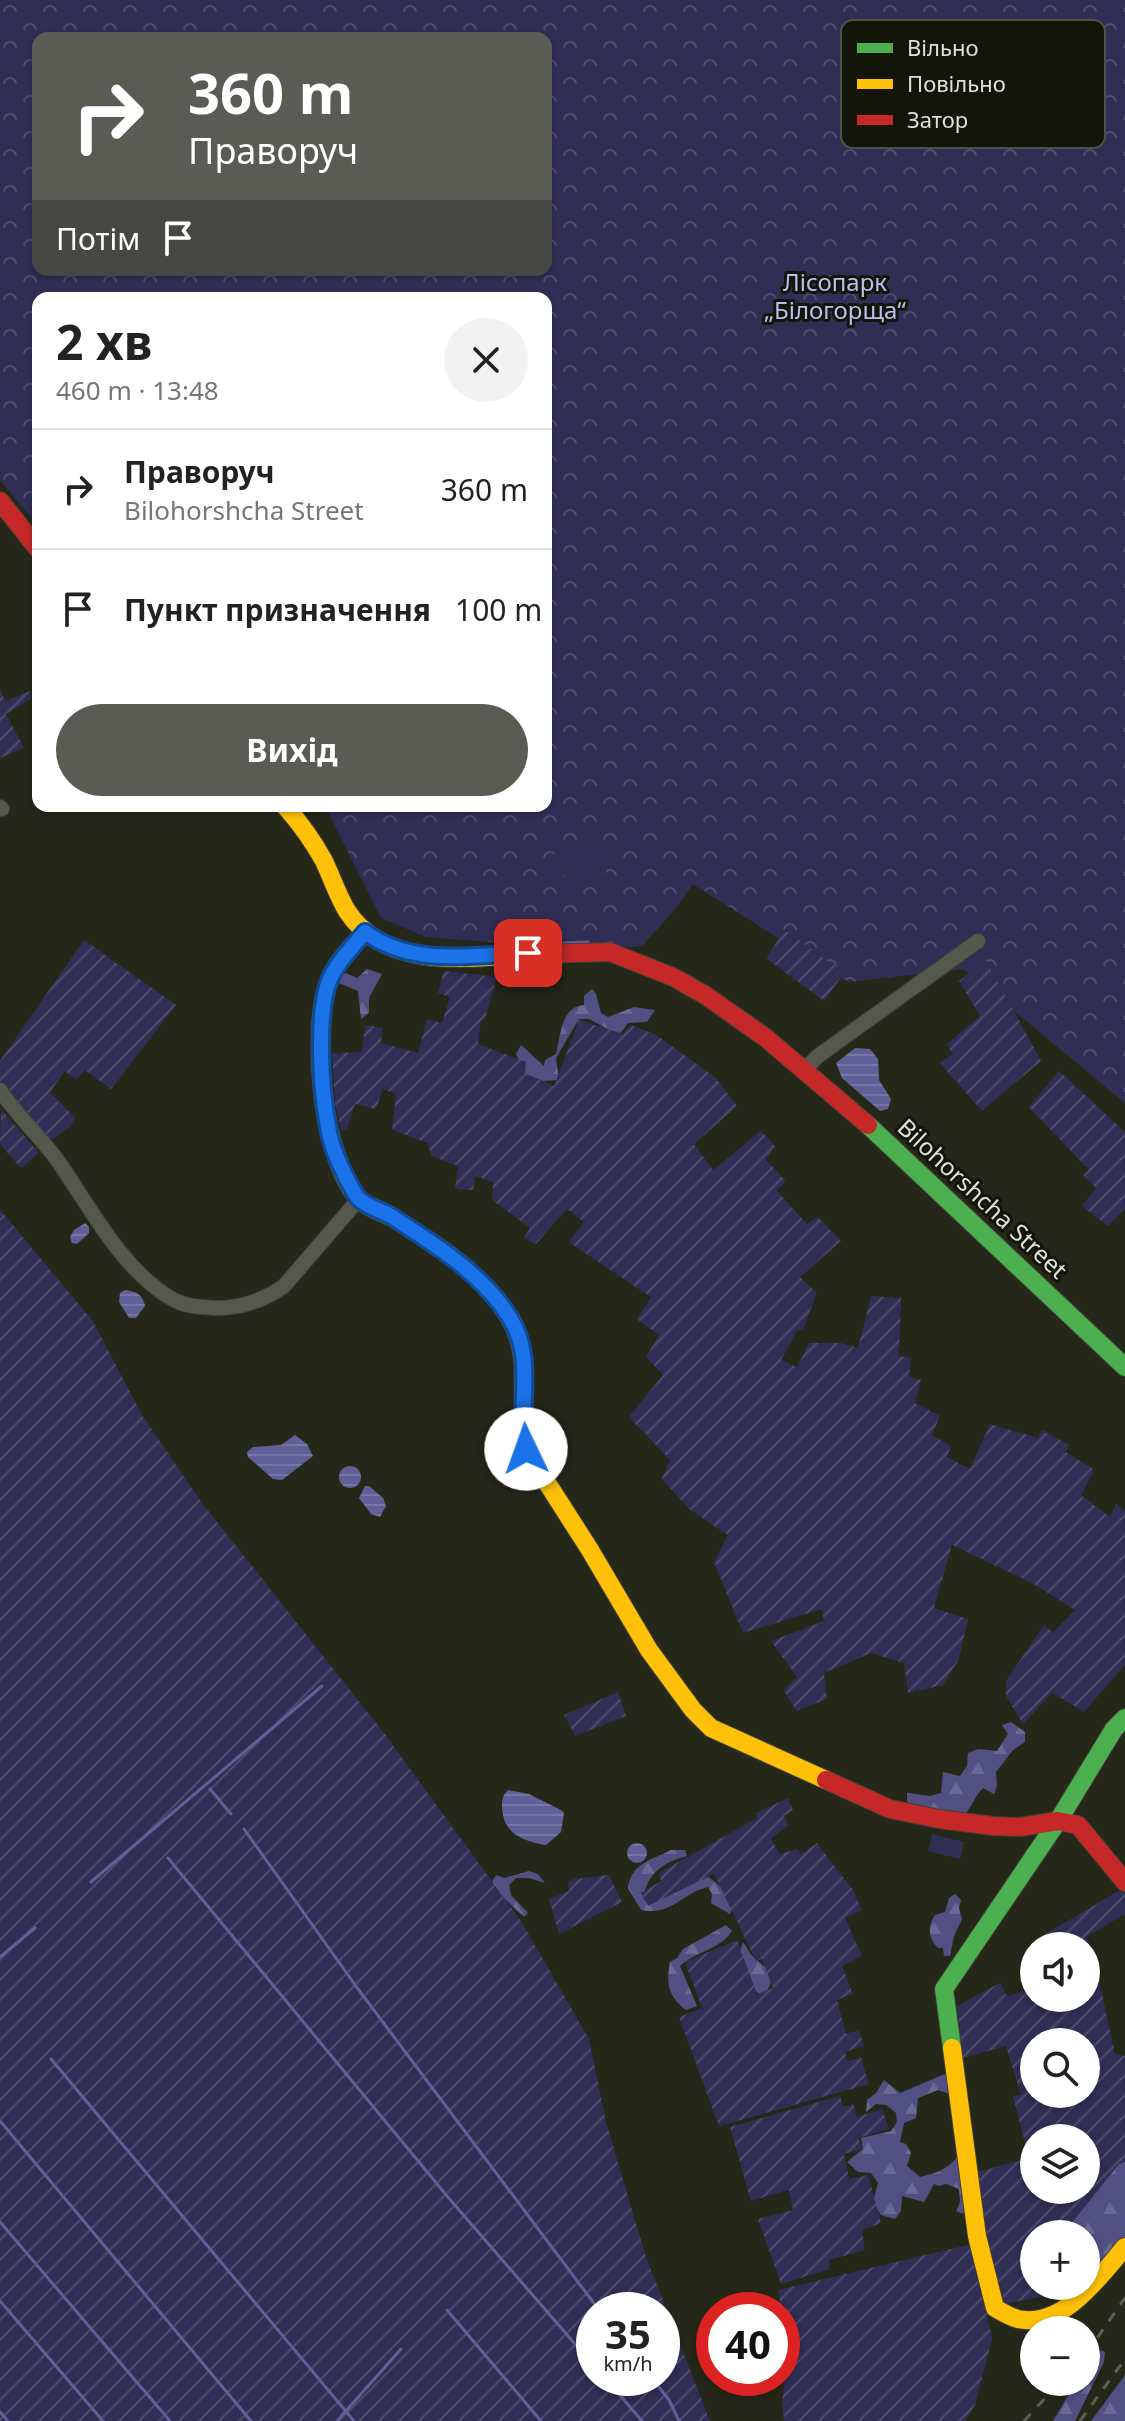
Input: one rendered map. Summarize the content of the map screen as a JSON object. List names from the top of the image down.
{
  "streets": {
    "street": ["Bilohorshcha Street"]
  },
  "parks": ["Лісопарк „Білогорща“"],
  "legend": ["Вільно", "Повільно", "Затор"],
  "page": {
    "turn": ["360 m", "Праворуч"],
    "then": "Потім",
    "heading": ["2 хв", "460 m · 13:48"],
    "list": [
      {
        "name": "Праворуч",
        "note": "Bilohorshcha Street",
        "value": "360 m"
      },
      {
        "name": "Пункт призначення",
        "value": "100 m"
      }
    ],
    "buttons": "Вихід",
    "map_buttons": ["+", "−"],
    "speed": "35 km/h",
    "limit": "40"
  }
}
